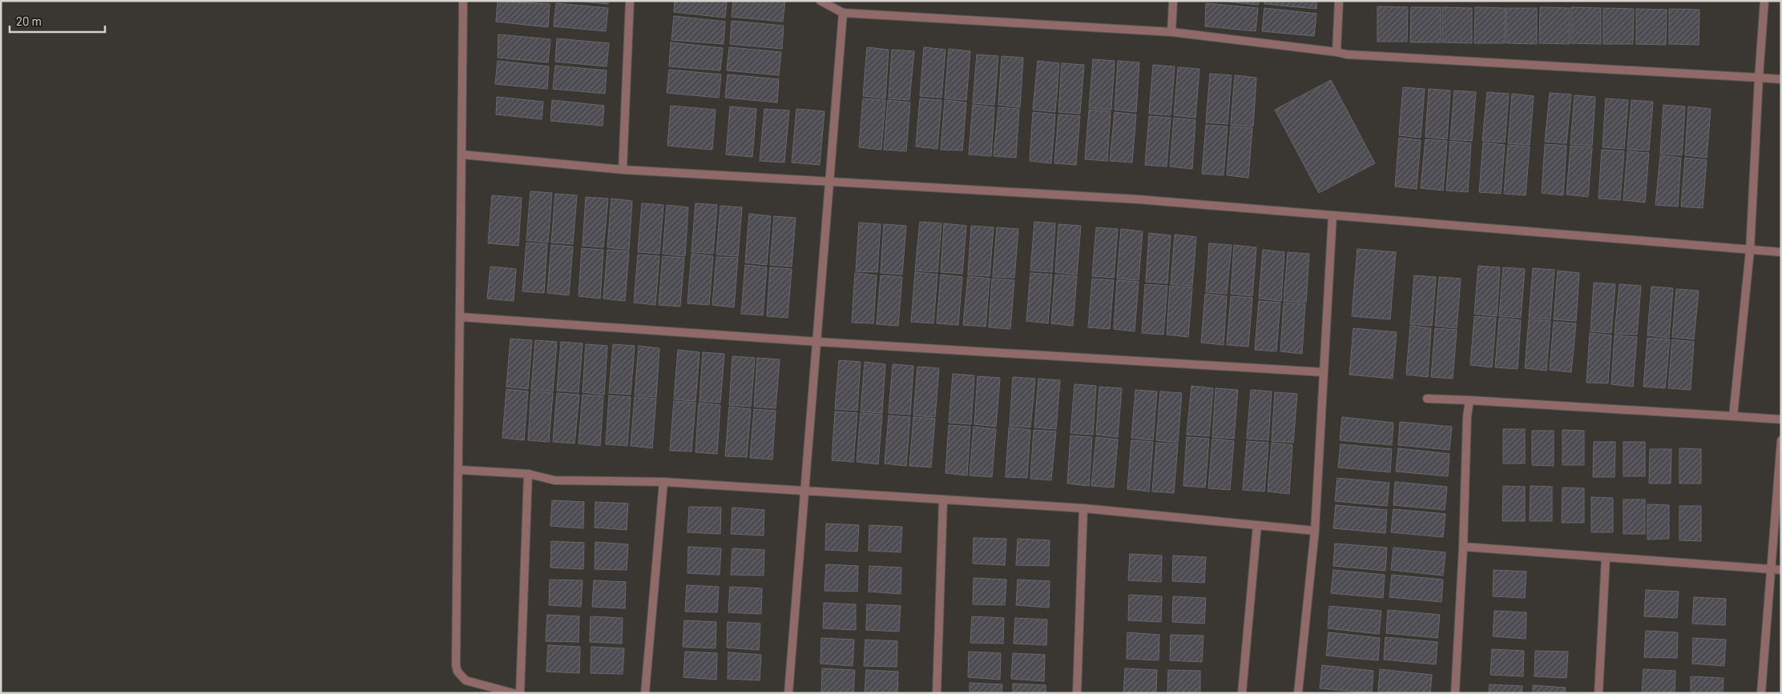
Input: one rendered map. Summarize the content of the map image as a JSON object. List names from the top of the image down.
{
  "scale_bar": "20 m"
}
